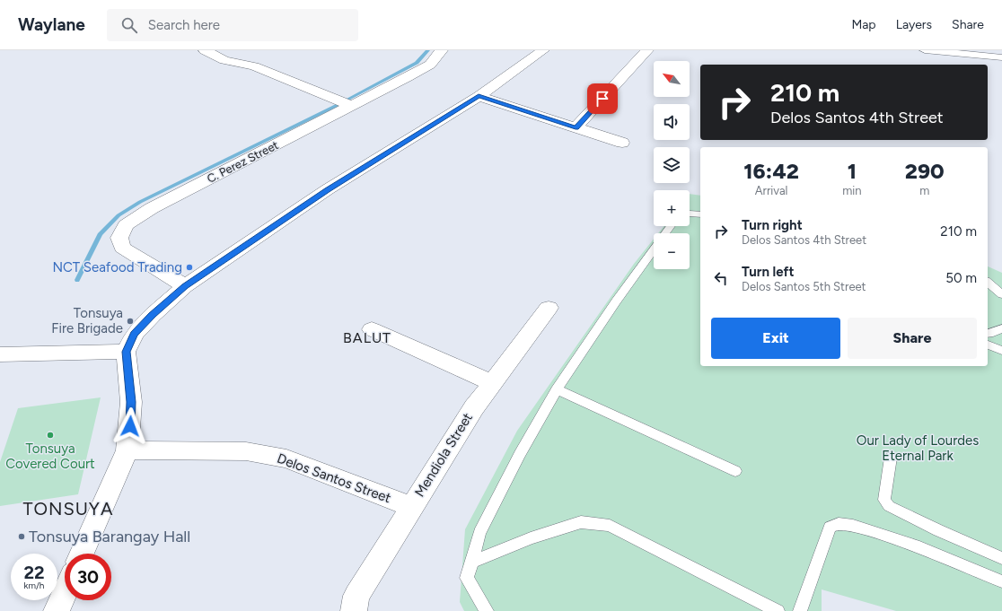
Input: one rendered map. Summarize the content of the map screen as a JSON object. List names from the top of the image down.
{
  "streets": {
    "street": ["C. Perez Street", "Mendiola Street", "Delos Santos Street"]
  },
  "crossings": [
    ["Mendiola Street", "Delos Santos Street"]
  ],
  "districts": ["BALUT", "TONSUYA"],
  "parks": ["Our Lady of Lourdes Eternal Park"],
  "places": [
    "NCT Seafood Trading",
    "Tonsuya Fire Brigade",
    "Tonsuya Covered Court",
    "Tonsuya Barangay Hall"
  ],
  "north": "top left",
  "page": {
    "header": "Waylane",
    "search": "Search here",
    "nav": ["Map", "Layers", "Share"],
    "map_buttons": ["+", "−"],
    "turn": ["210 m", "Delos Santos 4th Street"],
    "eta": [
      "16:42",
      "Arrival",
      "1",
      "min",
      "290",
      "m"
    ],
    "list": [
      {
        "name": "Turn right",
        "note": "Delos Santos 4th Street",
        "value": "210 m"
      },
      {
        "name": "Turn left",
        "note": "Delos Santos 5th Street",
        "value": "50 m"
      }
    ],
    "buttons": ["Exit", "Share"],
    "speed": "22 km/h",
    "limit": "30"
  }
}
